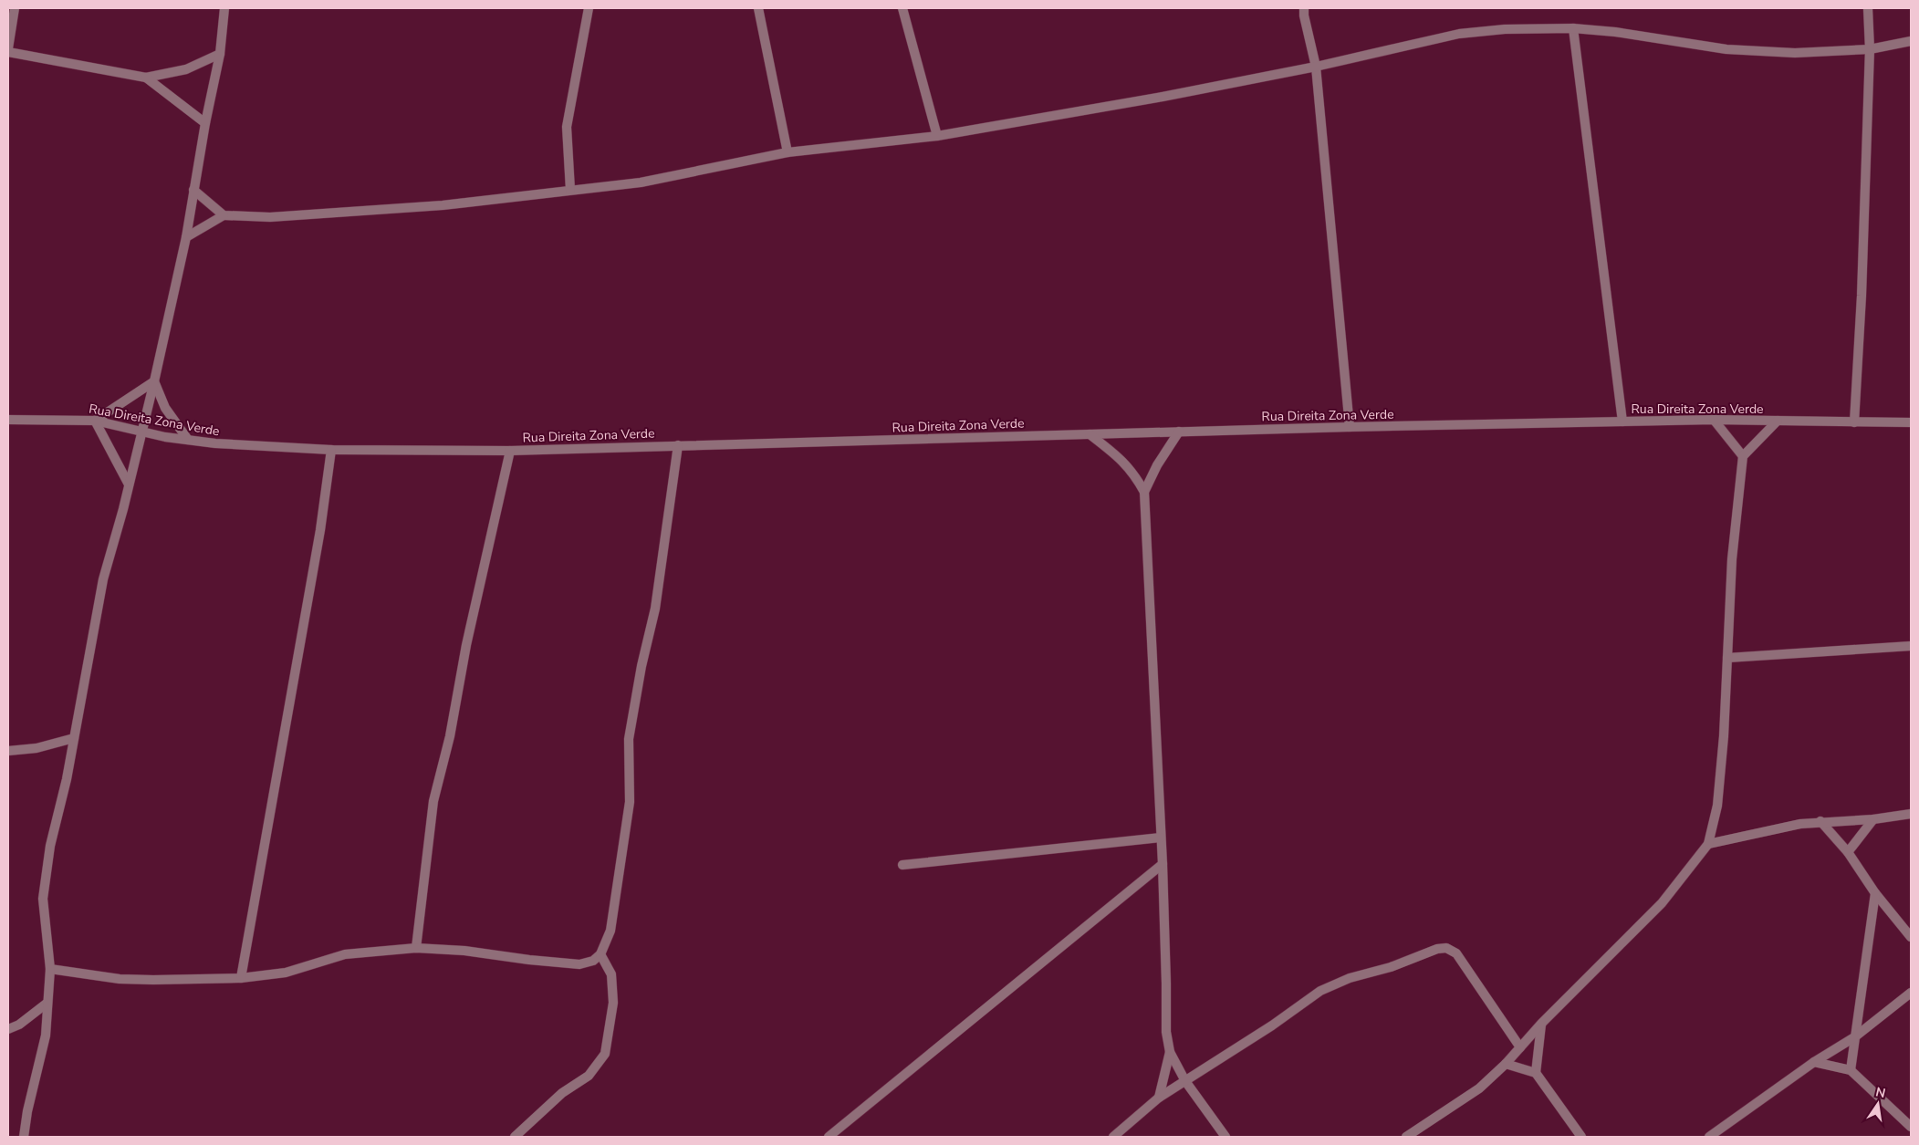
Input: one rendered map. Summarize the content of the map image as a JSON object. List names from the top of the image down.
{
  "streets": {
    "street": ["Rua Direita Zona Verde"]
  },
  "north": "top"
}
